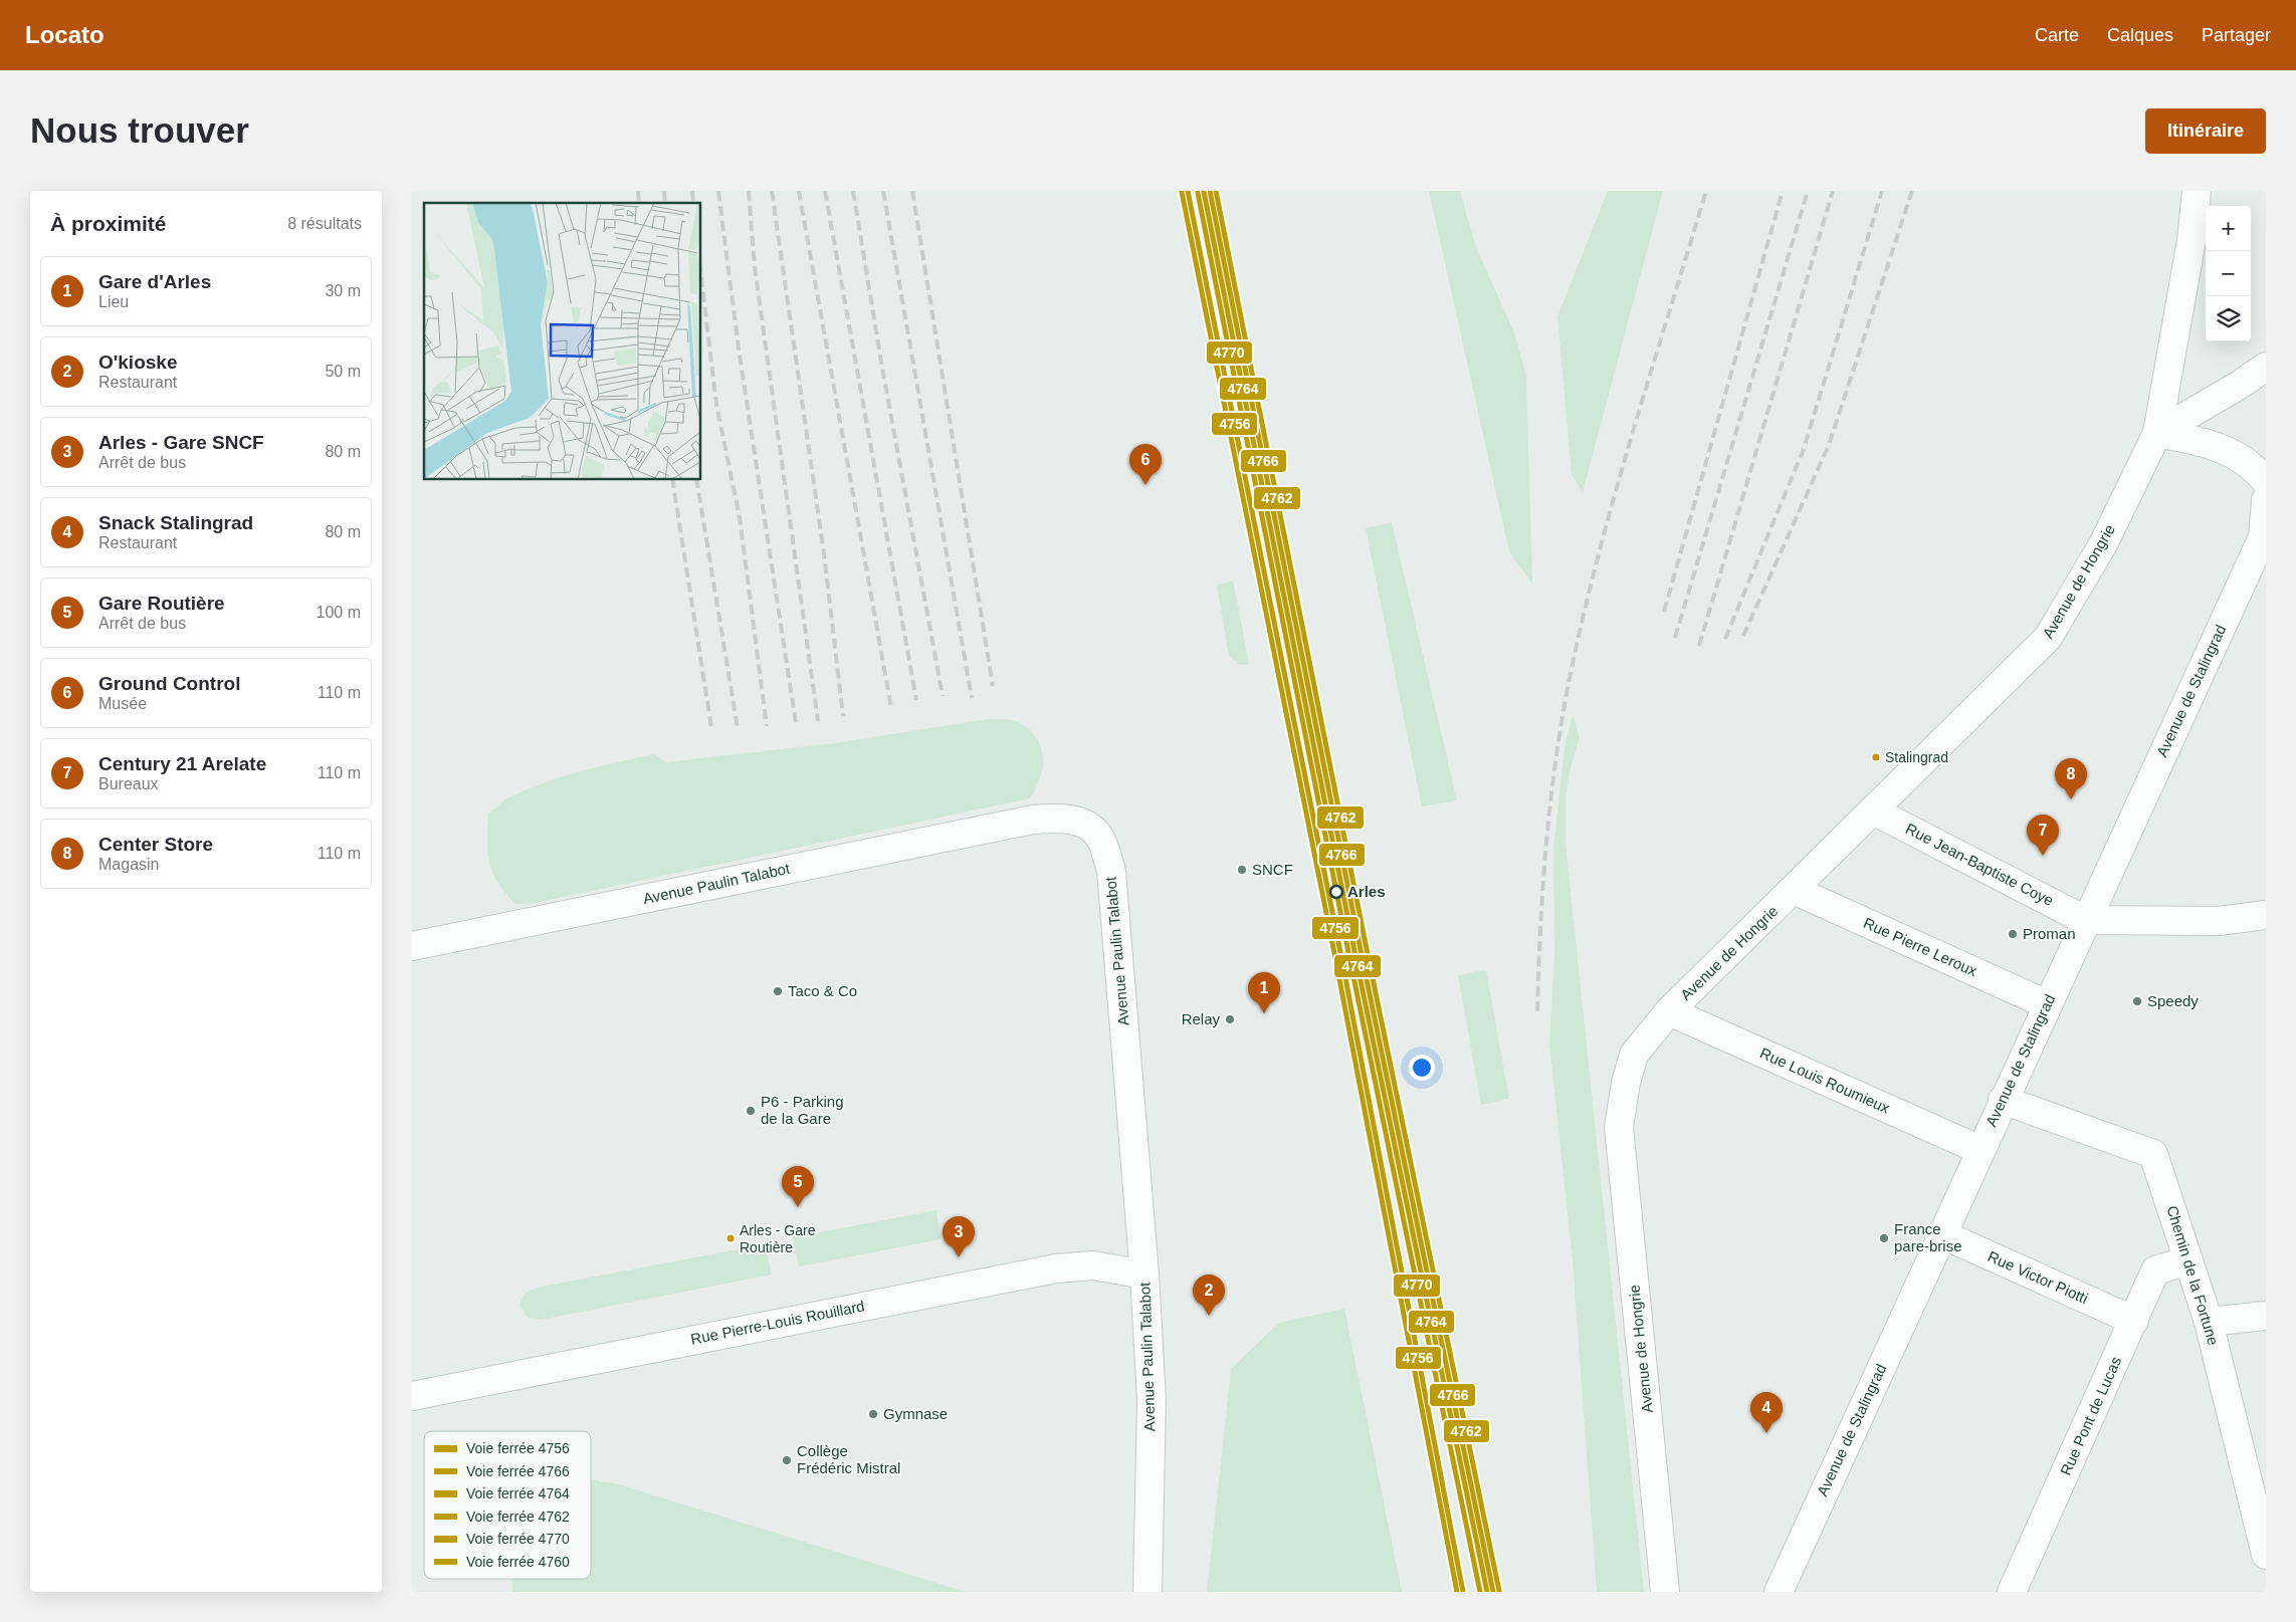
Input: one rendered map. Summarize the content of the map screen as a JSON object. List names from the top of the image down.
{
  "streets": {
    "street": [
      "Avenue de Hongrie",
      "Avenue de Stalingrad",
      "Rue Jean-Baptiste Coye",
      "Avenue Paulin Talabot",
      "Rue Pierre Leroux",
      "Rue Louis Roumieux",
      "Chemin de la Fortune",
      "Rue Victor Piotti",
      "Rue Pierre-Louis Rouillard",
      "Rue Pont de Lucas"
    ]
  },
  "crossings": [
    ["Avenue de Hongrie", "Rue Jean-Baptiste Coye"],
    ["Avenue de Hongrie", "Rue Pierre Leroux"],
    ["Avenue de Hongrie", "Rue Louis Roumieux"],
    ["Avenue de Stalingrad", "Rue Jean-Baptiste Coye"],
    ["Avenue de Stalingrad", "Rue Pierre Leroux"],
    ["Avenue de Stalingrad", "Rue Louis Roumieux"],
    ["Avenue de Stalingrad", "Chemin de la Fortune"],
    ["Avenue de Stalingrad", "Rue Victor Piotti"],
    ["Avenue Paulin Talabot", "Rue Pierre-Louis Rouillard"],
    ["Chemin de la Fortune", "Rue Pont de Lucas"],
    ["Rue Victor Piotti", "Rue Pont de Lucas"]
  ],
  "places": [
    "Stalingrad",
    "SNCF",
    "Arles",
    "Proman",
    "Taco & Co",
    "Speedy",
    "Relay",
    "P6 - Parking de la Gare",
    "Arles - Gare Routière",
    "France pare-brise",
    "Gymnase",
    "Collège Frédéric Mistral"
  ],
  "lines": [
    "rail line 4756",
    "rail line 4766",
    "rail line 4762",
    "rail line 4764",
    "rail line 4760",
    "rail line 4770"
  ],
  "legend": [
    "Voie ferrée 4756",
    "Voie ferrée 4766",
    "Voie ferrée 4764",
    "Voie ferrée 4762",
    "Voie ferrée 4770",
    "Voie ferrée 4760"
  ],
  "page": {
    "header": "Locato",
    "nav": ["Carte", "Calques", "Partager"],
    "buttons": "Itinéraire",
    "title": "Nous trouver",
    "heading": ["À proximité", "8 résultats"],
    "map_buttons": ["+", "−"],
    "list": [
      {
        "mark": "1",
        "name": "Gare d'Arles",
        "note": "Lieu",
        "value": "30 m"
      },
      {
        "mark": "2",
        "name": "O'kioske",
        "note": "Restaurant",
        "value": "50 m"
      },
      {
        "mark": "3",
        "name": "Arles - Gare SNCF",
        "note": "Arrêt de bus",
        "value": "80 m"
      },
      {
        "mark": "4",
        "name": "Snack Stalingrad",
        "note": "Restaurant",
        "value": "80 m"
      },
      {
        "mark": "5",
        "name": "Gare Routière",
        "note": "Arrêt de bus",
        "value": "100 m"
      },
      {
        "mark": "6",
        "name": "Ground Control",
        "note": "Musée",
        "value": "110 m"
      },
      {
        "mark": "7",
        "name": "Century 21 Arelate",
        "note": "Bureaux",
        "value": "110 m"
      },
      {
        "mark": "8",
        "name": "Center Store",
        "note": "Magasin",
        "value": "110 m"
      }
    ],
    "pins": [
      "6",
      "8",
      "7",
      "1",
      "5",
      "3",
      "2",
      "4"
    ]
  }
}
